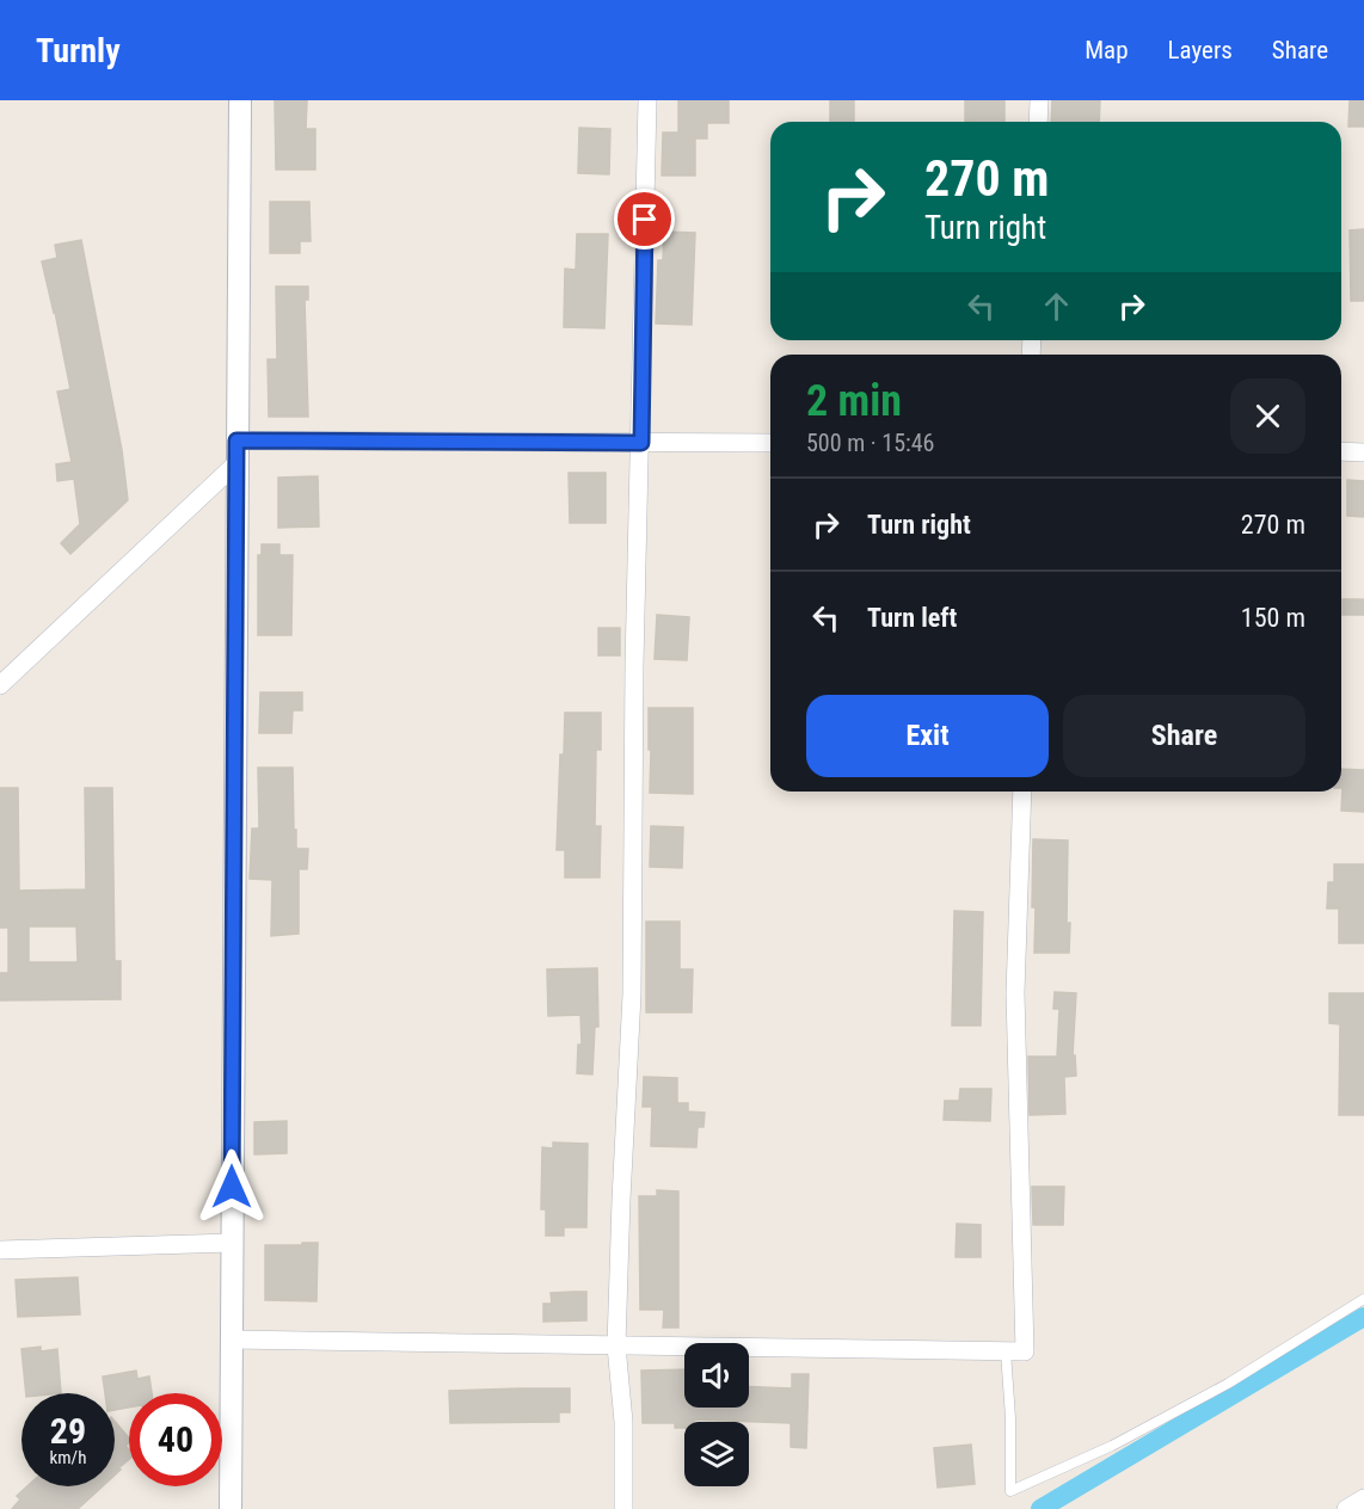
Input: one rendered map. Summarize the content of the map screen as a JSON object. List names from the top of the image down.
{
  "page": {
    "header": "Turnly",
    "nav": ["Map", "Layers", "Share"],
    "turn": ["270 m", "Turn right"],
    "heading": ["2 min", "500 m · 15:46"],
    "list": [
      {
        "name": "Turn right",
        "value": "270 m"
      },
      {
        "name": "Turn left",
        "value": "150 m"
      }
    ],
    "buttons": ["Exit", "Share"],
    "speed": "29 km/h",
    "limit": "40"
  }
}
